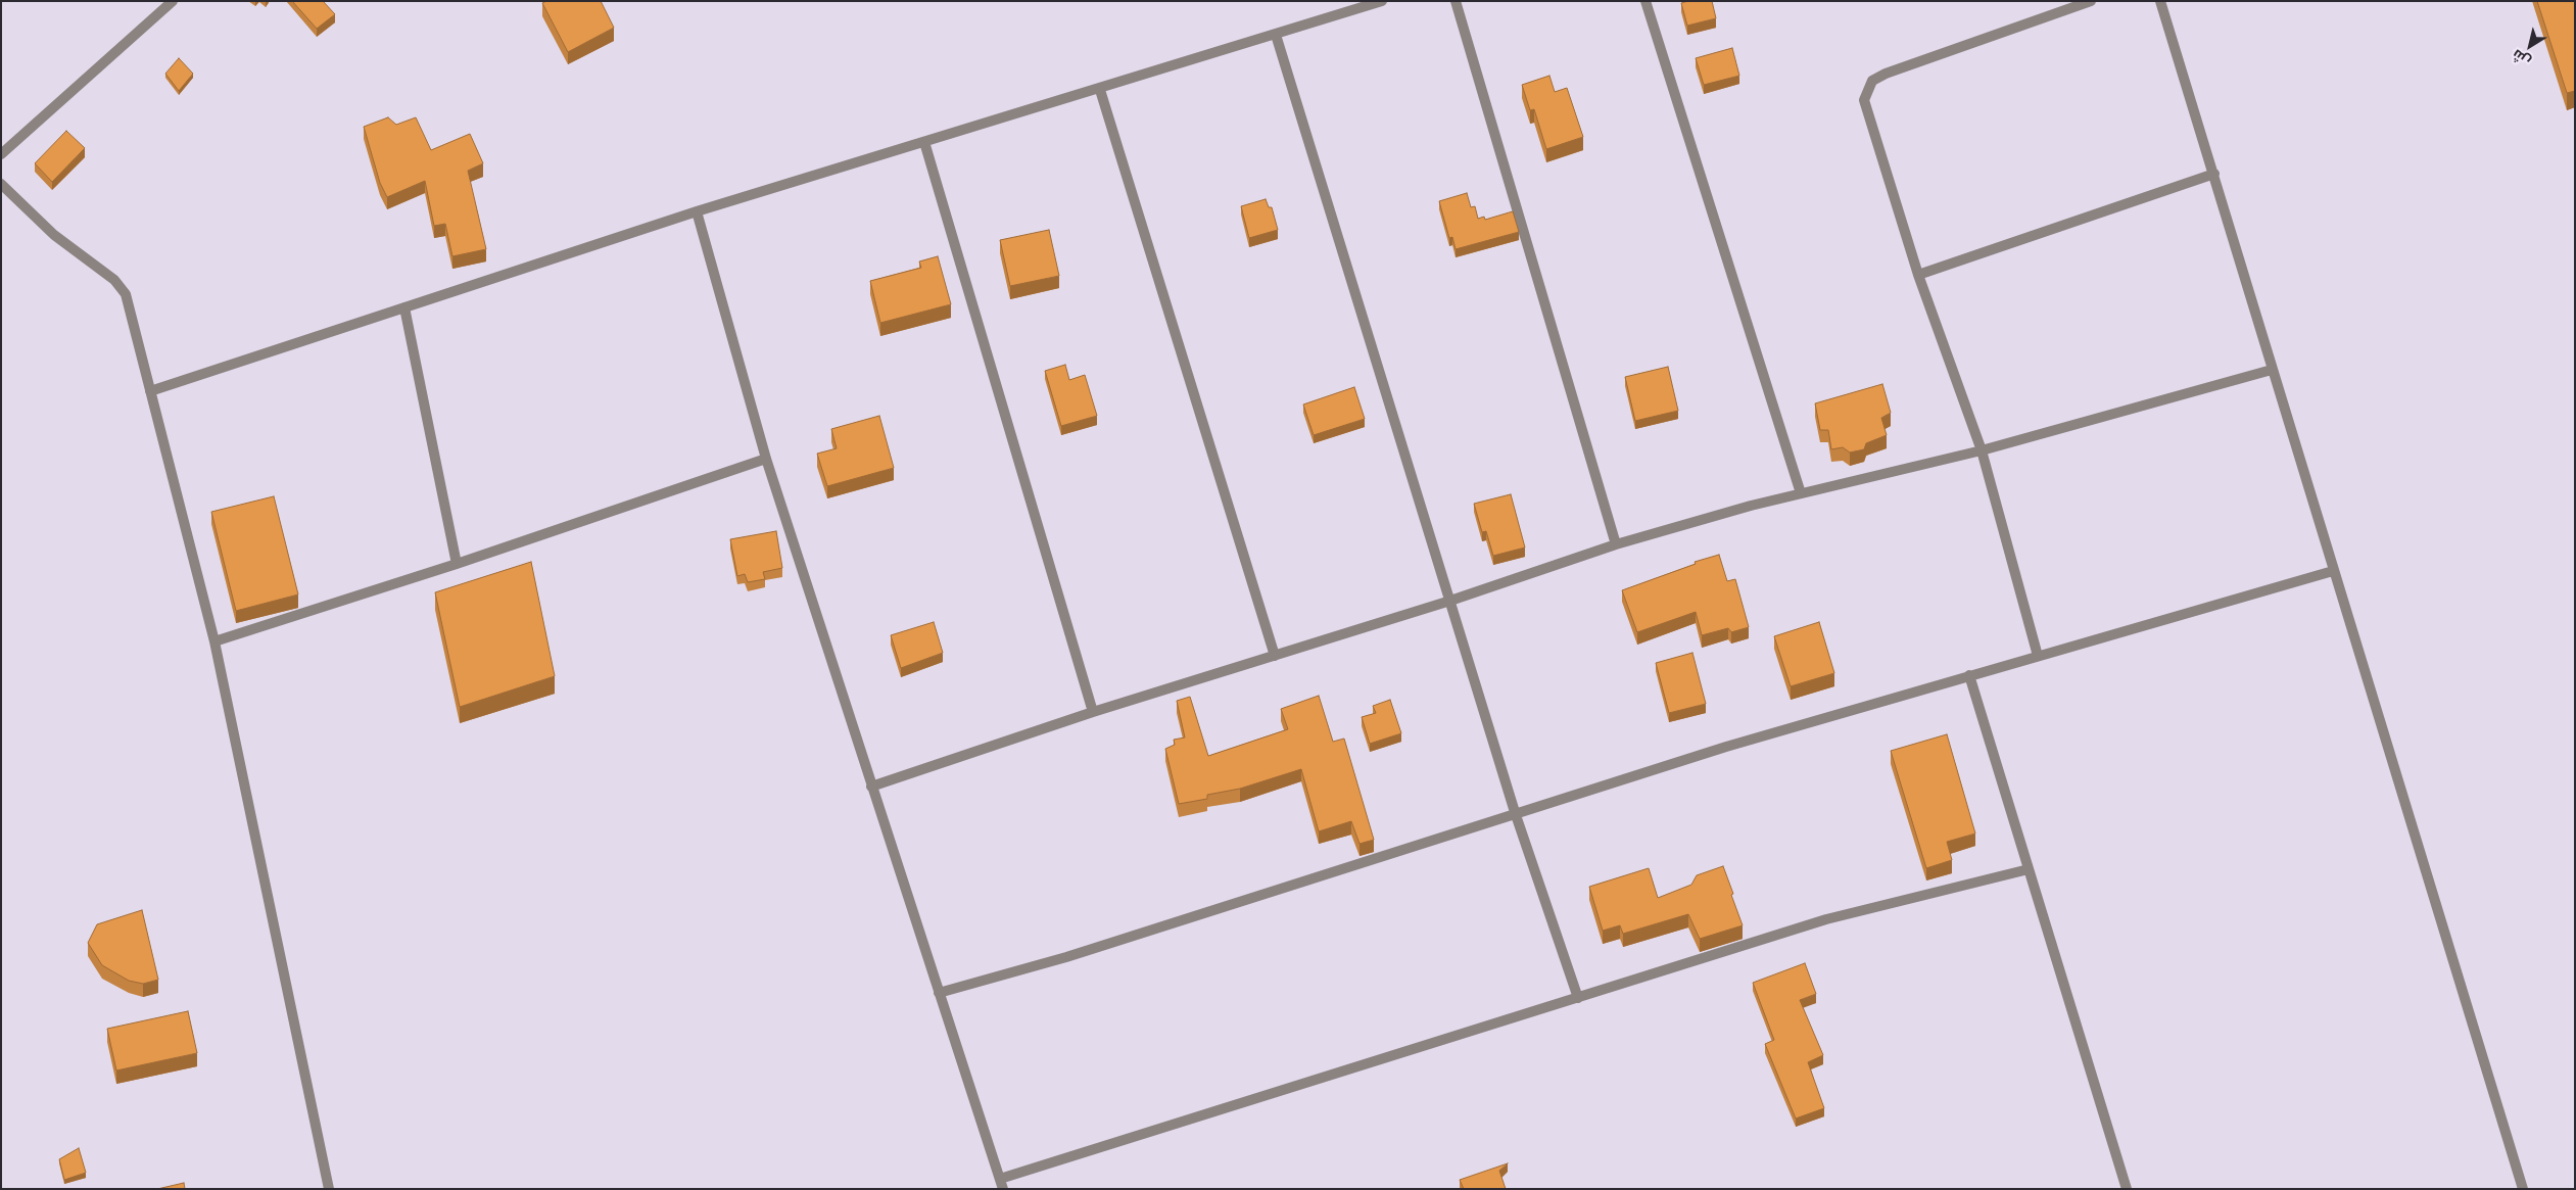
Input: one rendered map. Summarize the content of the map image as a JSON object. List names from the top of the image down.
{
  "north": "bottom left"
}
